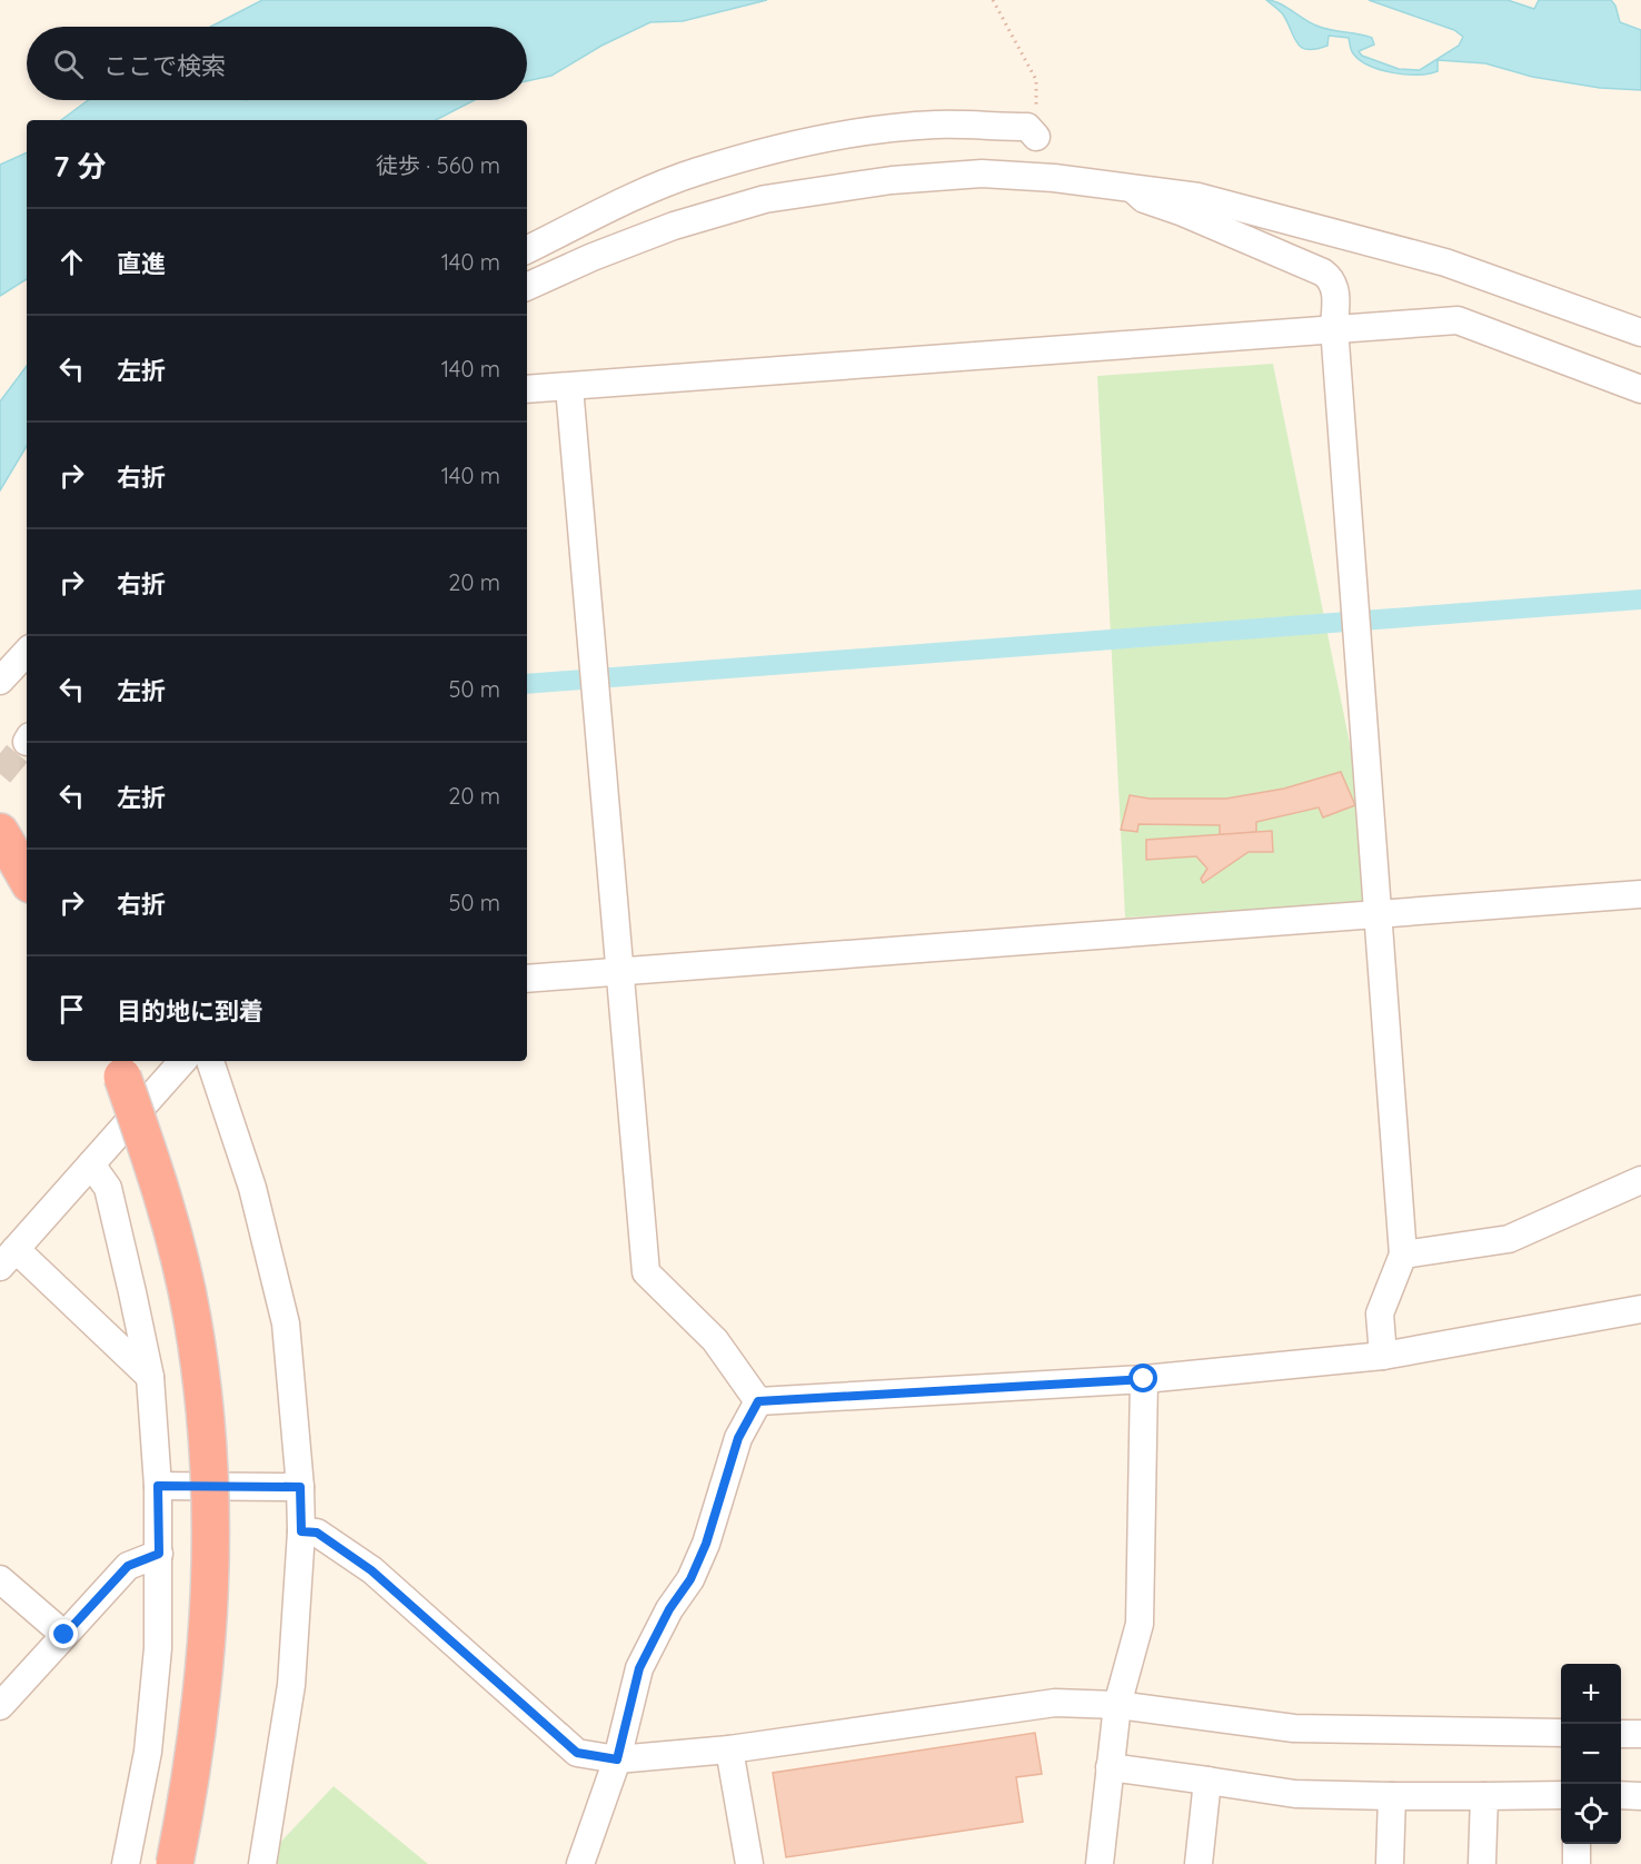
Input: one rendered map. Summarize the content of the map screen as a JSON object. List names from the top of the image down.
{
  "page": {
    "search": "ここで検索",
    "heading": ["7 分", "徒歩 · 560 m"],
    "list": [
      ["直進", "140 m"],
      ["左折", "140 m"],
      ["右折", "140 m"],
      ["右折", "20 m"],
      ["左折", "50 m"],
      ["左折", "20 m"],
      ["右折", "50 m"],
      "目的地に到着"
    ],
    "map_buttons": ["+", "−"]
  }
}
